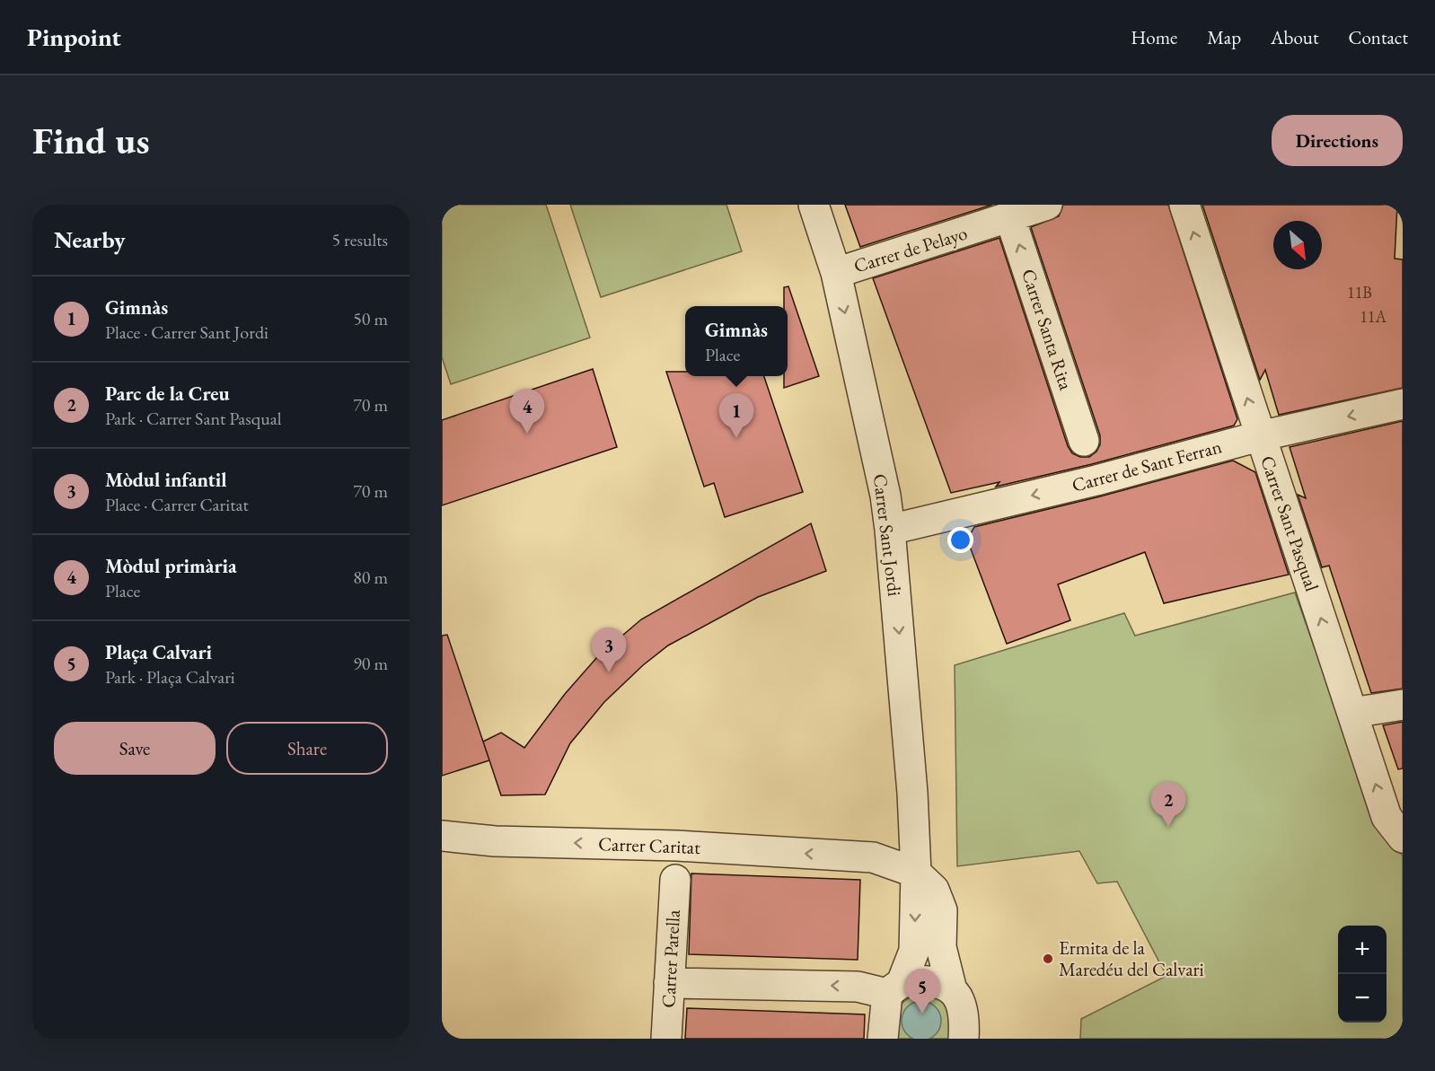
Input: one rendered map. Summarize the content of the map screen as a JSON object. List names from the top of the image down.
{
  "streets": {
    "street": [
      "Carrer de Pelayo",
      "Carrer Santa Rita",
      "Carrer de Sant Ferran",
      "Carrer Sant Pasqual",
      "Carrer Sant Jordi",
      "Carrer Caritat",
      "Carrer Parella"
    ]
  },
  "crossings": [
    ["Carrer de Pelayo", "Carrer Santa Rita"],
    ["Carrer de Pelayo", "Carrer Sant Jordi"],
    ["Carrer de Sant Ferran", "Carrer Sant Pasqual"],
    ["Carrer de Sant Ferran", "Carrer Sant Jordi"],
    ["Carrer Sant Jordi", "Carrer Caritat"]
  ],
  "one_way": [
    "Carrer Santa Rita",
    "Carrer de Sant Ferran",
    "Carrer Sant Pasqual",
    "Carrer Sant Jordi"
  ],
  "places": ["Ermita de la Maredéu del Calvari"],
  "house_numbers": ["11B", "11A"],
  "north": "bottom right",
  "page": {
    "header": "Pinpoint",
    "nav": [
      "Home",
      "Map",
      "About",
      "Contact"
    ],
    "buttons": [
      "Directions",
      ["Save", "Share"]
    ],
    "title": "Find us",
    "heading": ["Nearby", "5 results"],
    "list": [
      {
        "mark": "1",
        "name": "Gimnàs",
        "note": "Place · Carrer Sant Jordi",
        "value": "50 m"
      },
      {
        "mark": "2",
        "name": "Parc de la Creu",
        "note": "Park · Carrer Sant Pasqual",
        "value": "70 m"
      },
      {
        "mark": "3",
        "name": "Mòdul infantil",
        "note": "Place · Carrer Caritat",
        "value": "70 m"
      },
      {
        "mark": "4",
        "name": "Mòdul primària",
        "note": "Place",
        "value": "80 m"
      },
      {
        "mark": "5",
        "name": "Plaça Calvari",
        "note": "Park · Plaça Calvari",
        "value": "90 m"
      }
    ],
    "popup": ["Gimnàs", "Place"],
    "pins": [
      "4",
      "1",
      "3",
      "2",
      "5"
    ],
    "map_buttons": ["+", "−"]
  }
}
